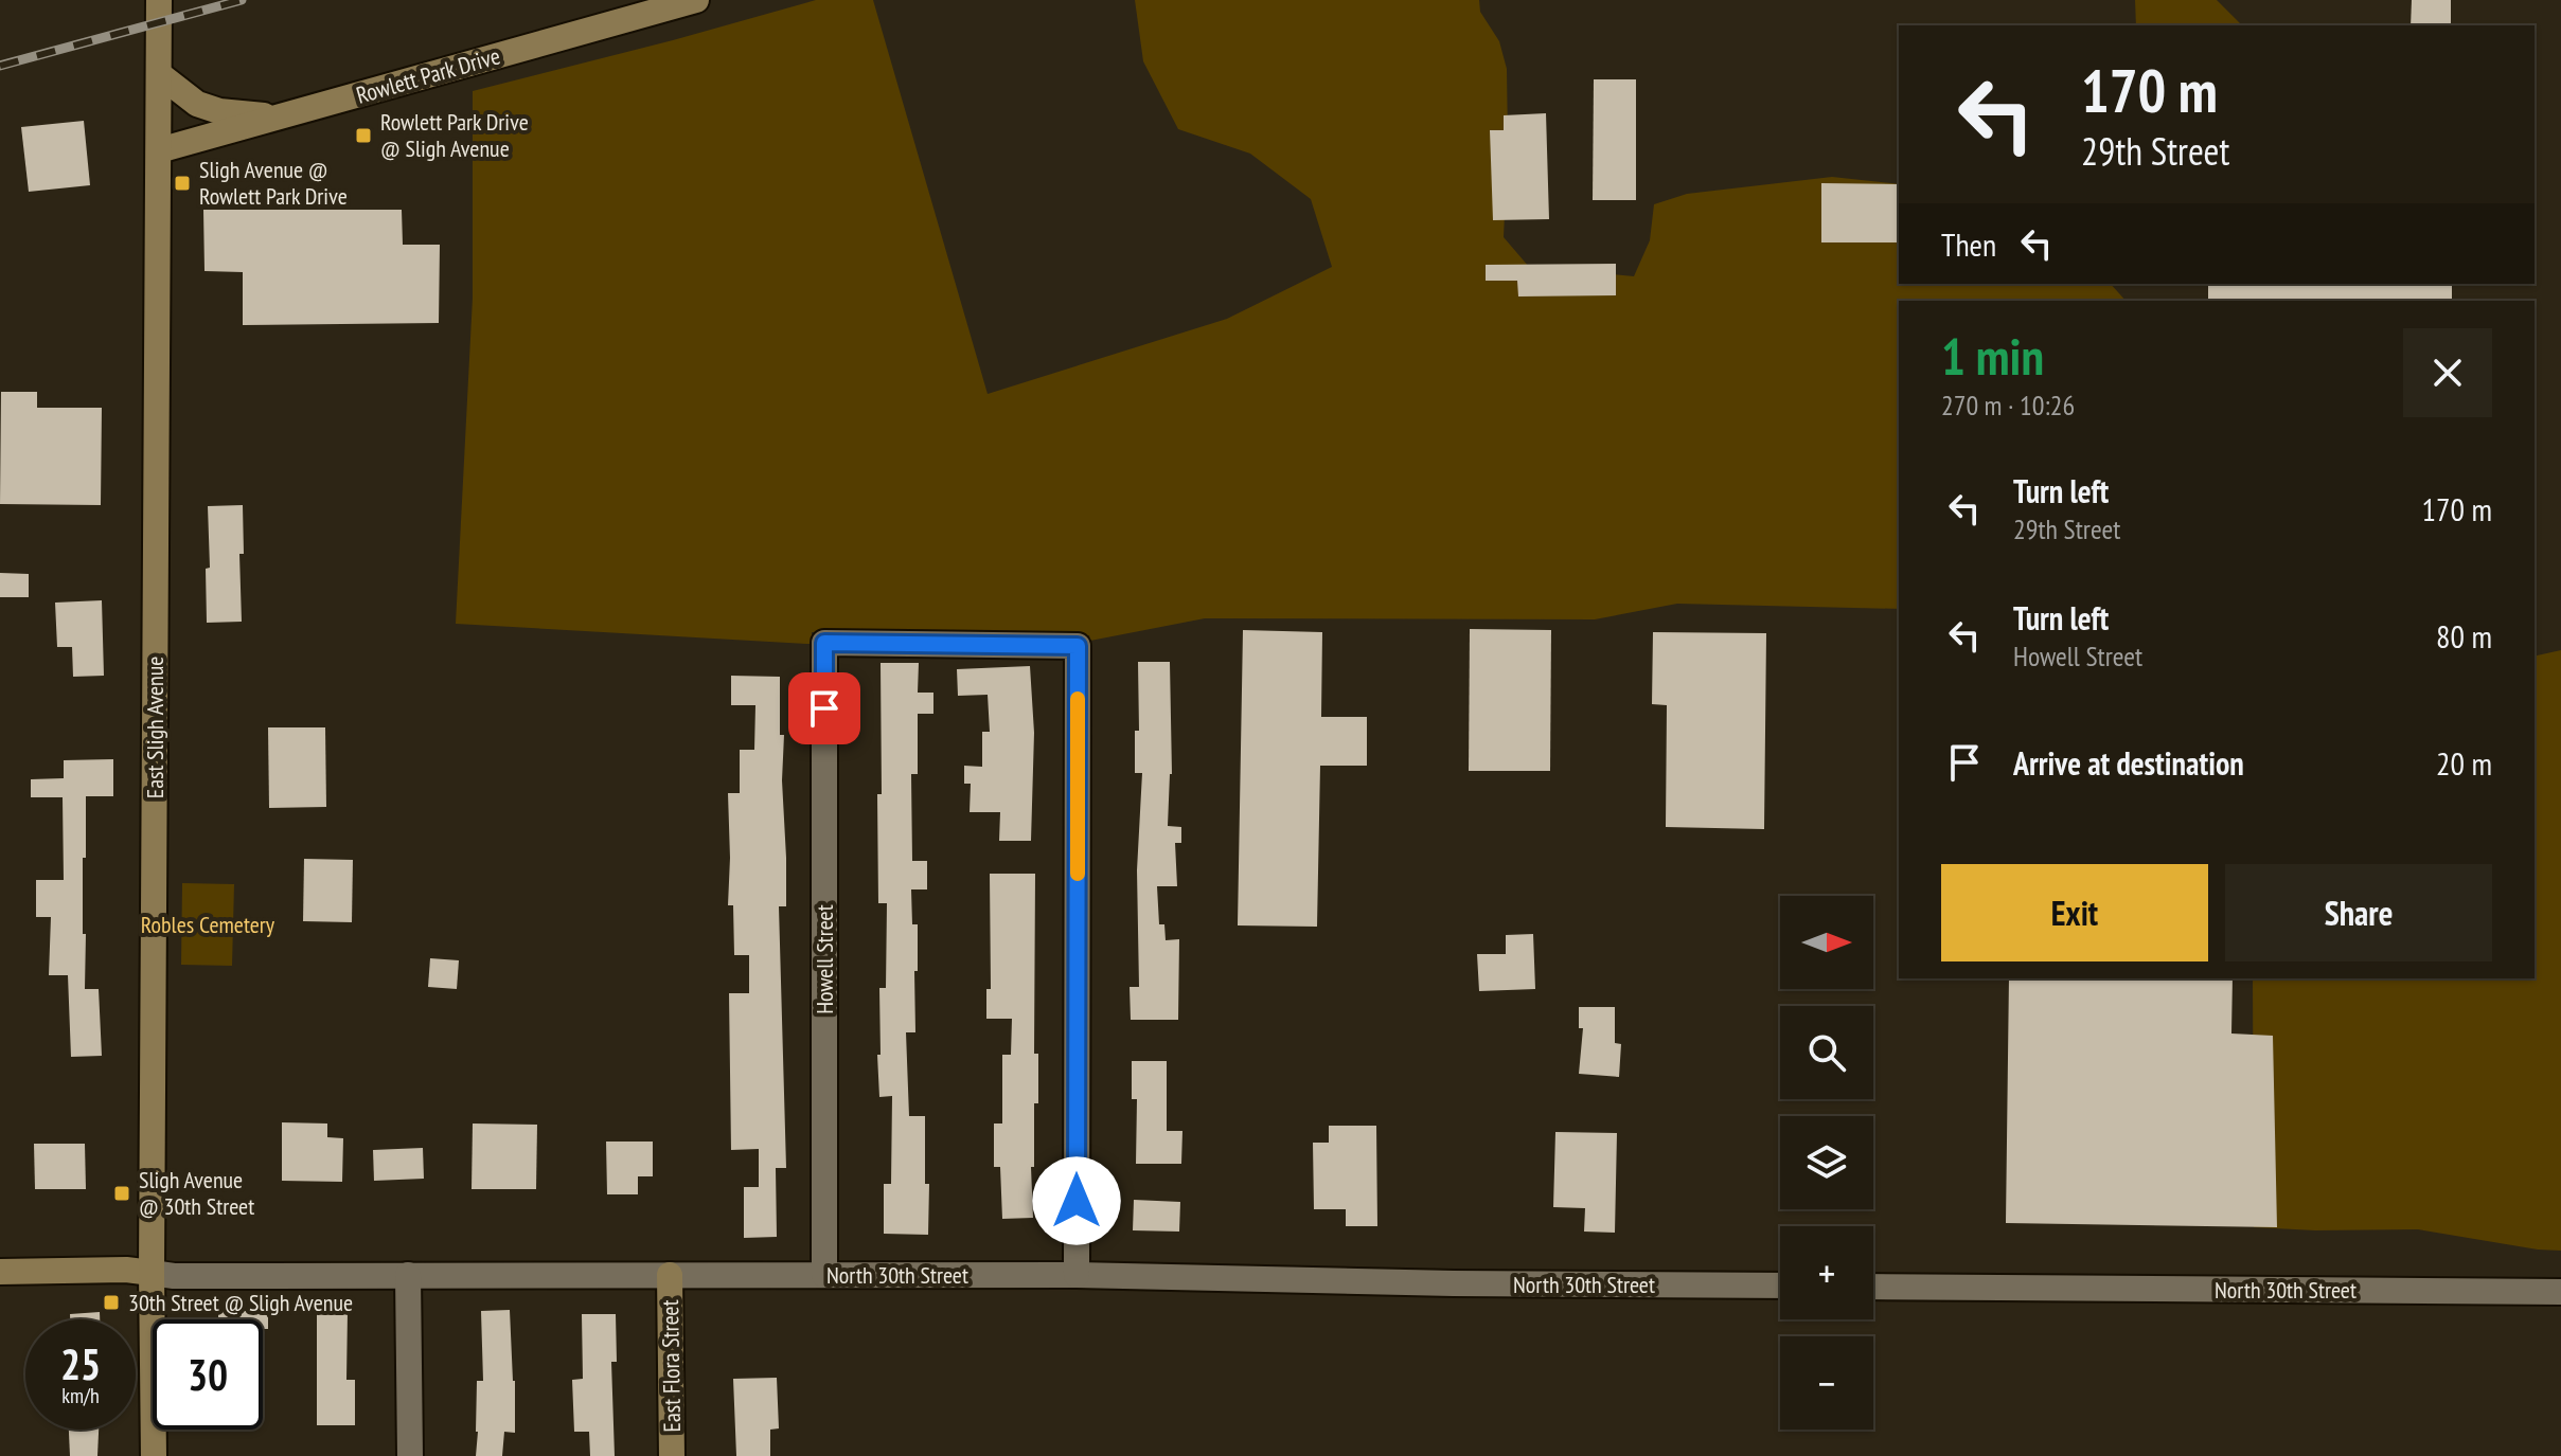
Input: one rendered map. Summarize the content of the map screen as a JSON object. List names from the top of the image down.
{
  "streets": {
    "street": [
      "Rowlett Park Drive",
      "East Sligh Avenue",
      "Howell Street",
      "North 30th Street",
      "East Flora Street"
    ]
  },
  "crossings": [
    ["Rowlett Park Drive", "East Sligh Avenue"],
    ["East Sligh Avenue", "North 30th Street"],
    ["Howell Street", "North 30th Street"],
    ["North 30th Street", "East Flora Street"]
  ],
  "parks": ["Robles Cemetery"],
  "places": {
    "transit": [
      "Rowlett Park Drive @ Sligh Avenue",
      "Sligh Avenue @ Rowlett Park Drive",
      "Sligh Avenue @ 30th Street",
      "30th Street @ Sligh Avenue"
    ]
  },
  "north": "right",
  "page": {
    "turn": ["170 m", "29th Street"],
    "then": "Then",
    "heading": ["1 min", "270 m · 10:26"],
    "list": [
      {
        "name": "Turn left",
        "note": "29th Street",
        "value": "170 m"
      },
      {
        "name": "Turn left",
        "note": "Howell Street",
        "value": "80 m"
      },
      {
        "name": "Arrive at destination",
        "value": "20 m"
      }
    ],
    "buttons": ["Exit", "Share"],
    "map_buttons": ["+", "−"],
    "speed": "25 km/h",
    "limit": "30"
  }
}
